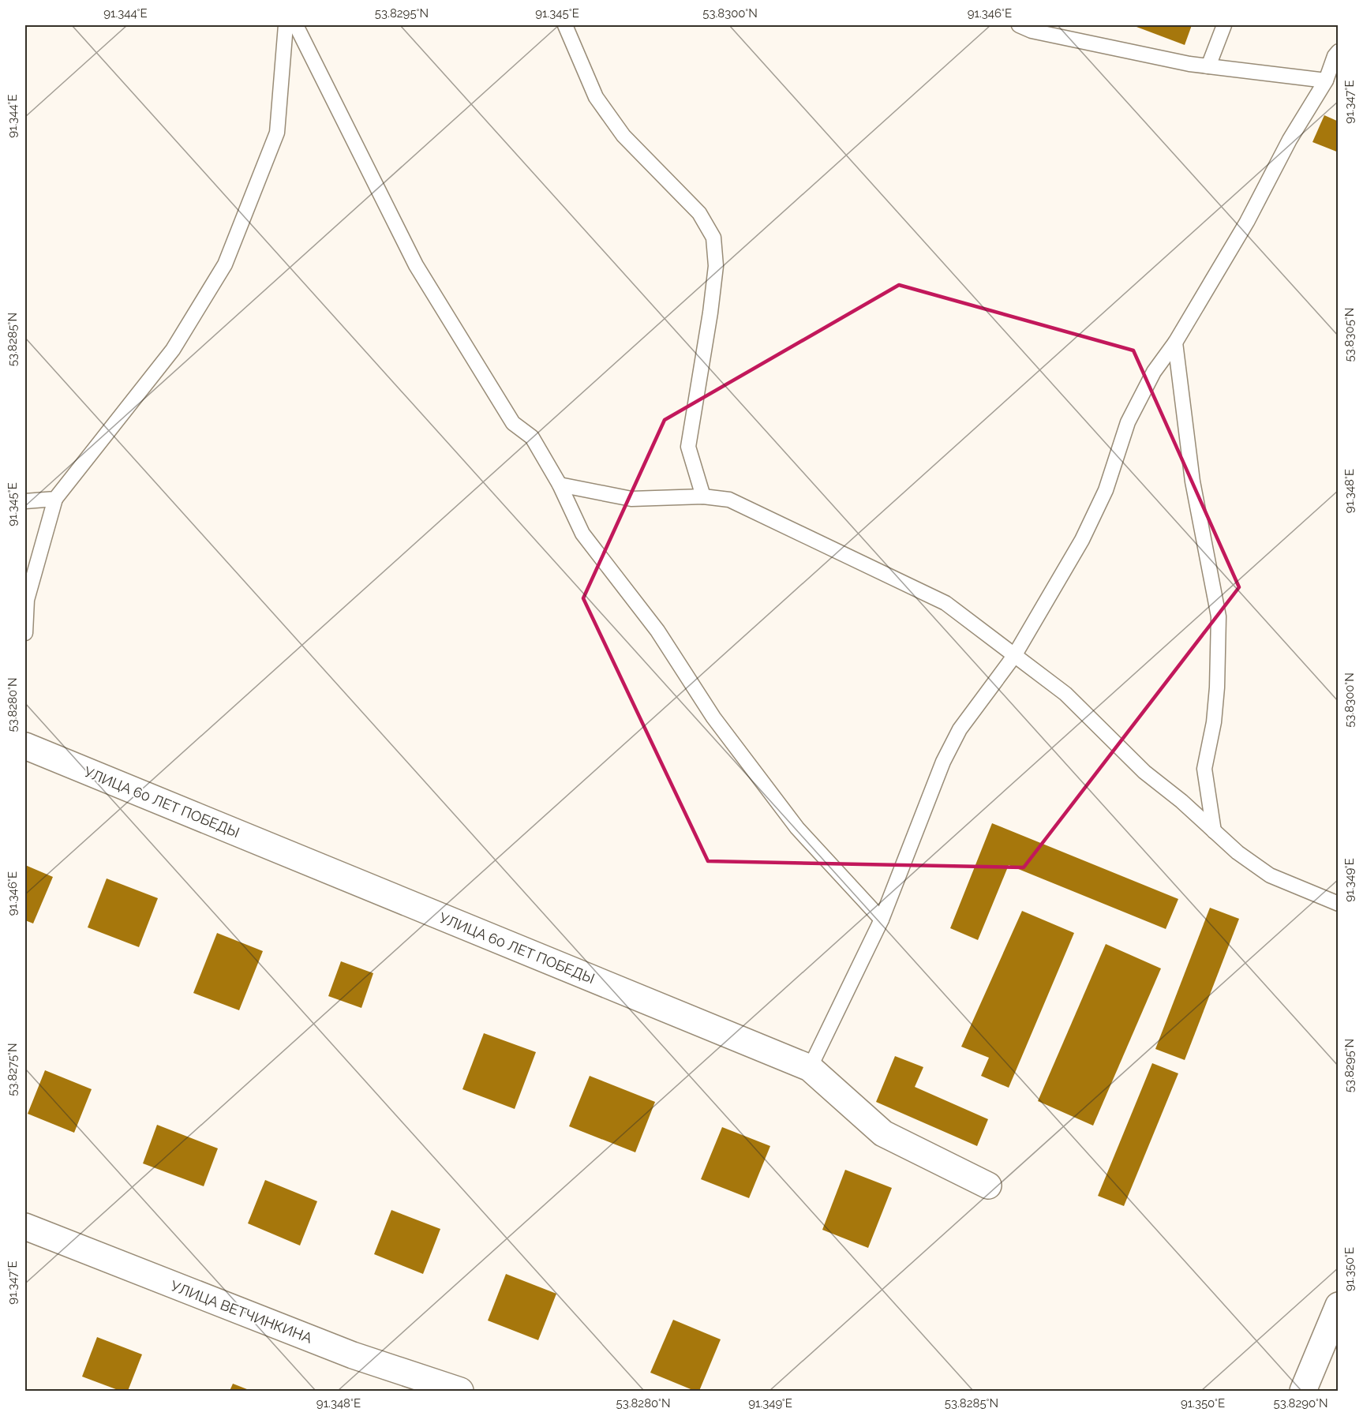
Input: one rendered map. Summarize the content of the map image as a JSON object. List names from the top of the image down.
{
  "streets": {
    "street": ["УЛИЦА 60 ЛЕТ ПОБЕДЫ", "УЛИЦА ВЕТЧИНКИНА"]
  },
  "coordinates": [
    "91.344°E",
    "53.8295°N",
    "91.345°E",
    "53.8300°N",
    "91.346°E",
    "91.347°E",
    "53.8305°N",
    "53.8285°N",
    "91.348°E",
    "53.8280°N",
    "91.349°E",
    "53.8275°N",
    "91.350°E",
    "53.8290°N"
  ]
}
